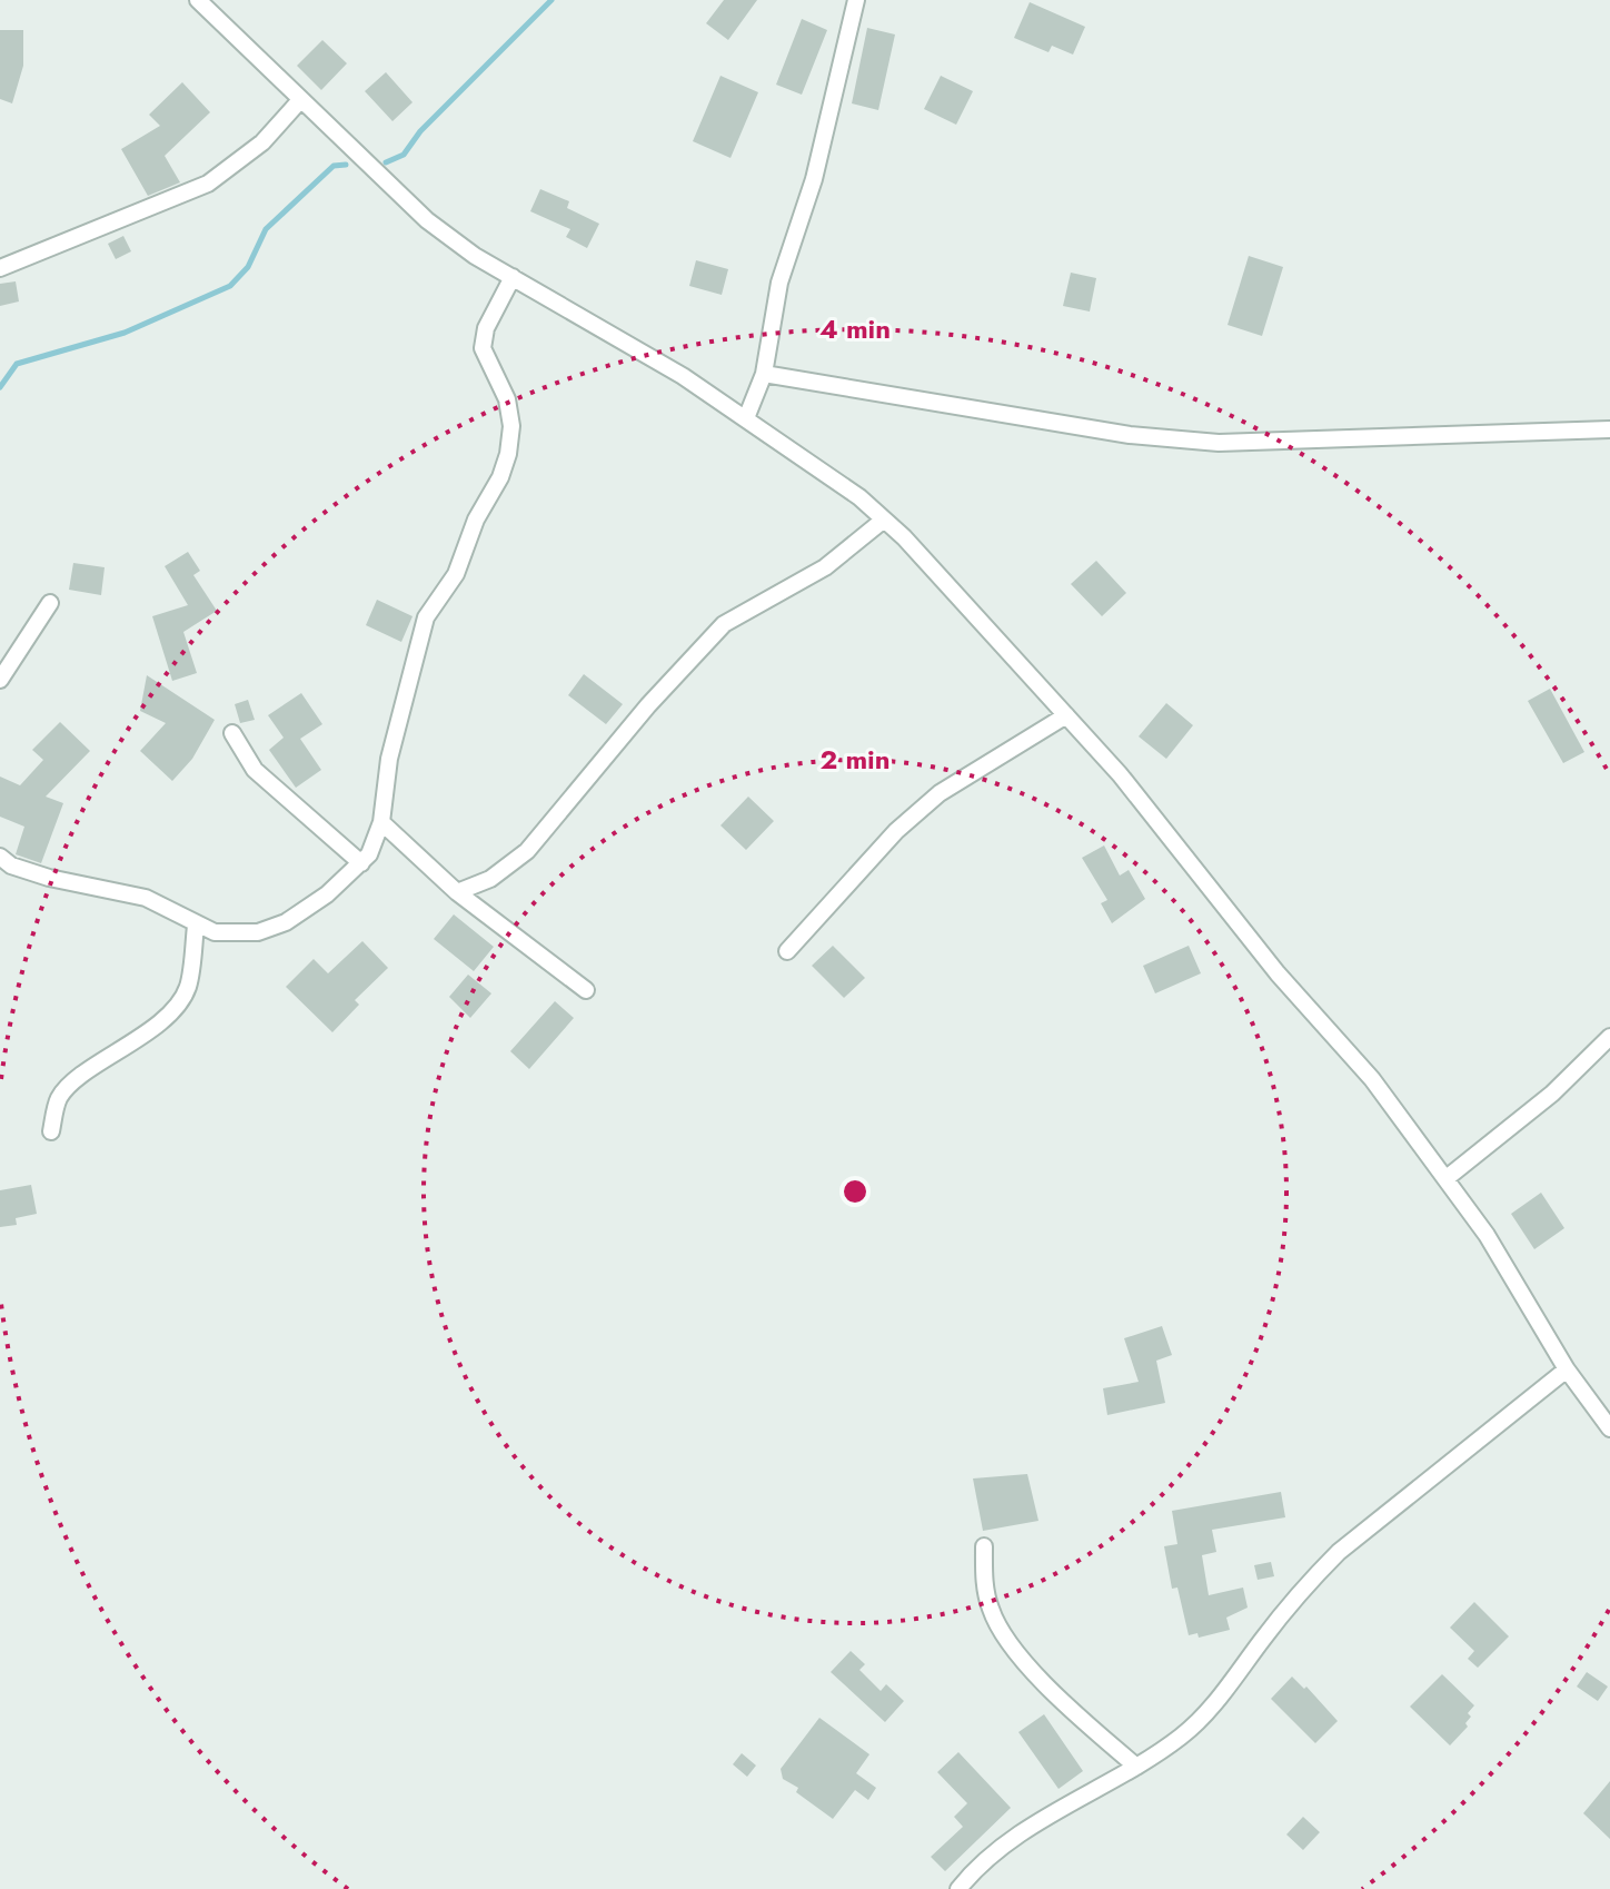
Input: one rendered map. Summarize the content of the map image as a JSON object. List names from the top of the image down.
{
  "rings": ["4 min", "2 min"]
}
